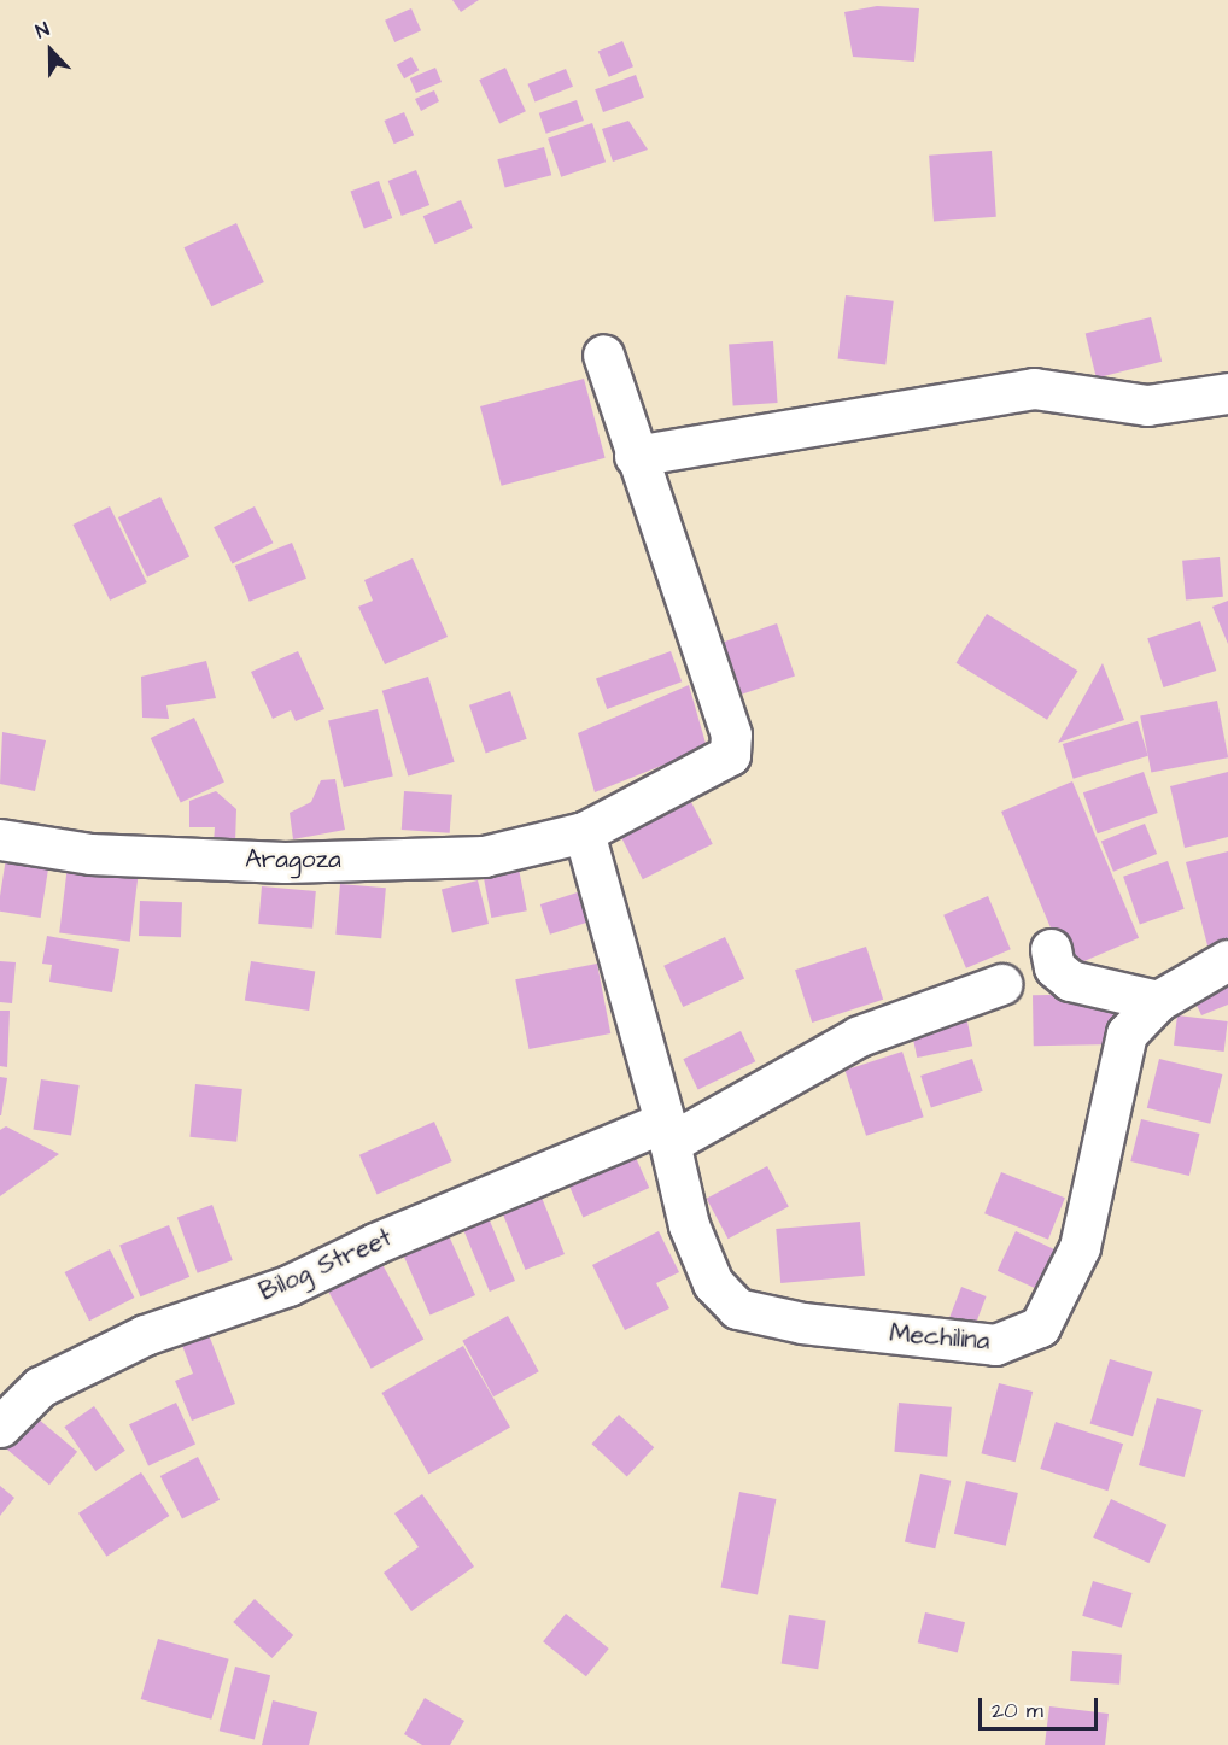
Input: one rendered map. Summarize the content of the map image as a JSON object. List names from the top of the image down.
{
  "streets": {
    "street": ["Aragoza", "Bilog Street", "Mechilina"]
  },
  "crossings": [
    ["Aragoza", "Mechilina"],
    ["Bilog Street", "Mechilina"]
  ],
  "scale_bar": "20 m",
  "north": "top"
}
